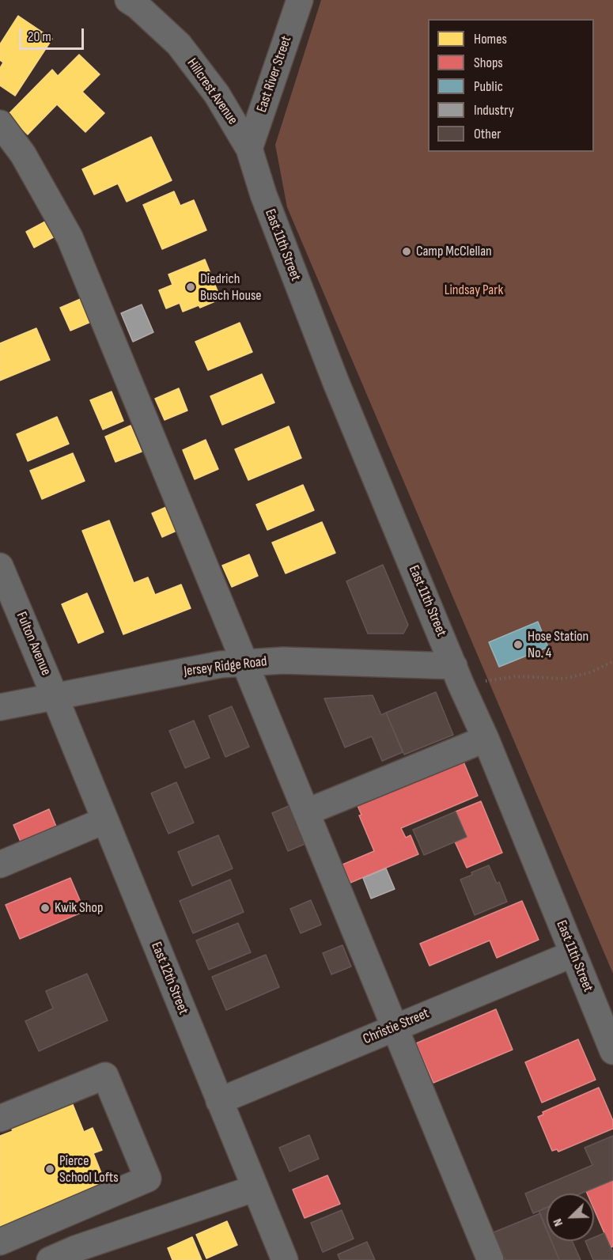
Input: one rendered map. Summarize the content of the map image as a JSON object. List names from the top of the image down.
{
  "streets": {
    "street": [
      "East River Street",
      "Hillcrest Avenue",
      "East 11th Street",
      "Fulton Avenue",
      "Jersey Ridge Road",
      "East 12th Street",
      "Christie Street"
    ]
  },
  "crossings": [
    ["East River Street", "Hillcrest Avenue"],
    ["East River Street", "East 11th Street"],
    ["Hillcrest Avenue", "East 11th Street"],
    ["East 11th Street", "Jersey Ridge Road"],
    ["East 11th Street", "Christie Street"],
    ["Fulton Avenue", "Jersey Ridge Road"],
    ["Fulton Avenue", "East 12th Street"],
    ["Jersey Ridge Road", "East 12th Street"],
    ["East 12th Street", "Christie Street"]
  ],
  "parks": ["Lindsay Park"],
  "places": [
    "Camp McClellan",
    "Diedrich Busch House",
    "Hose Station No. 4",
    "Kwik Shop",
    "Pierce School Lofts"
  ],
  "legend": [
    "Homes",
    "Shops",
    "Public",
    "Industry",
    "Other"
  ],
  "scale_bar": "20 m",
  "north": "bottom left"
}
